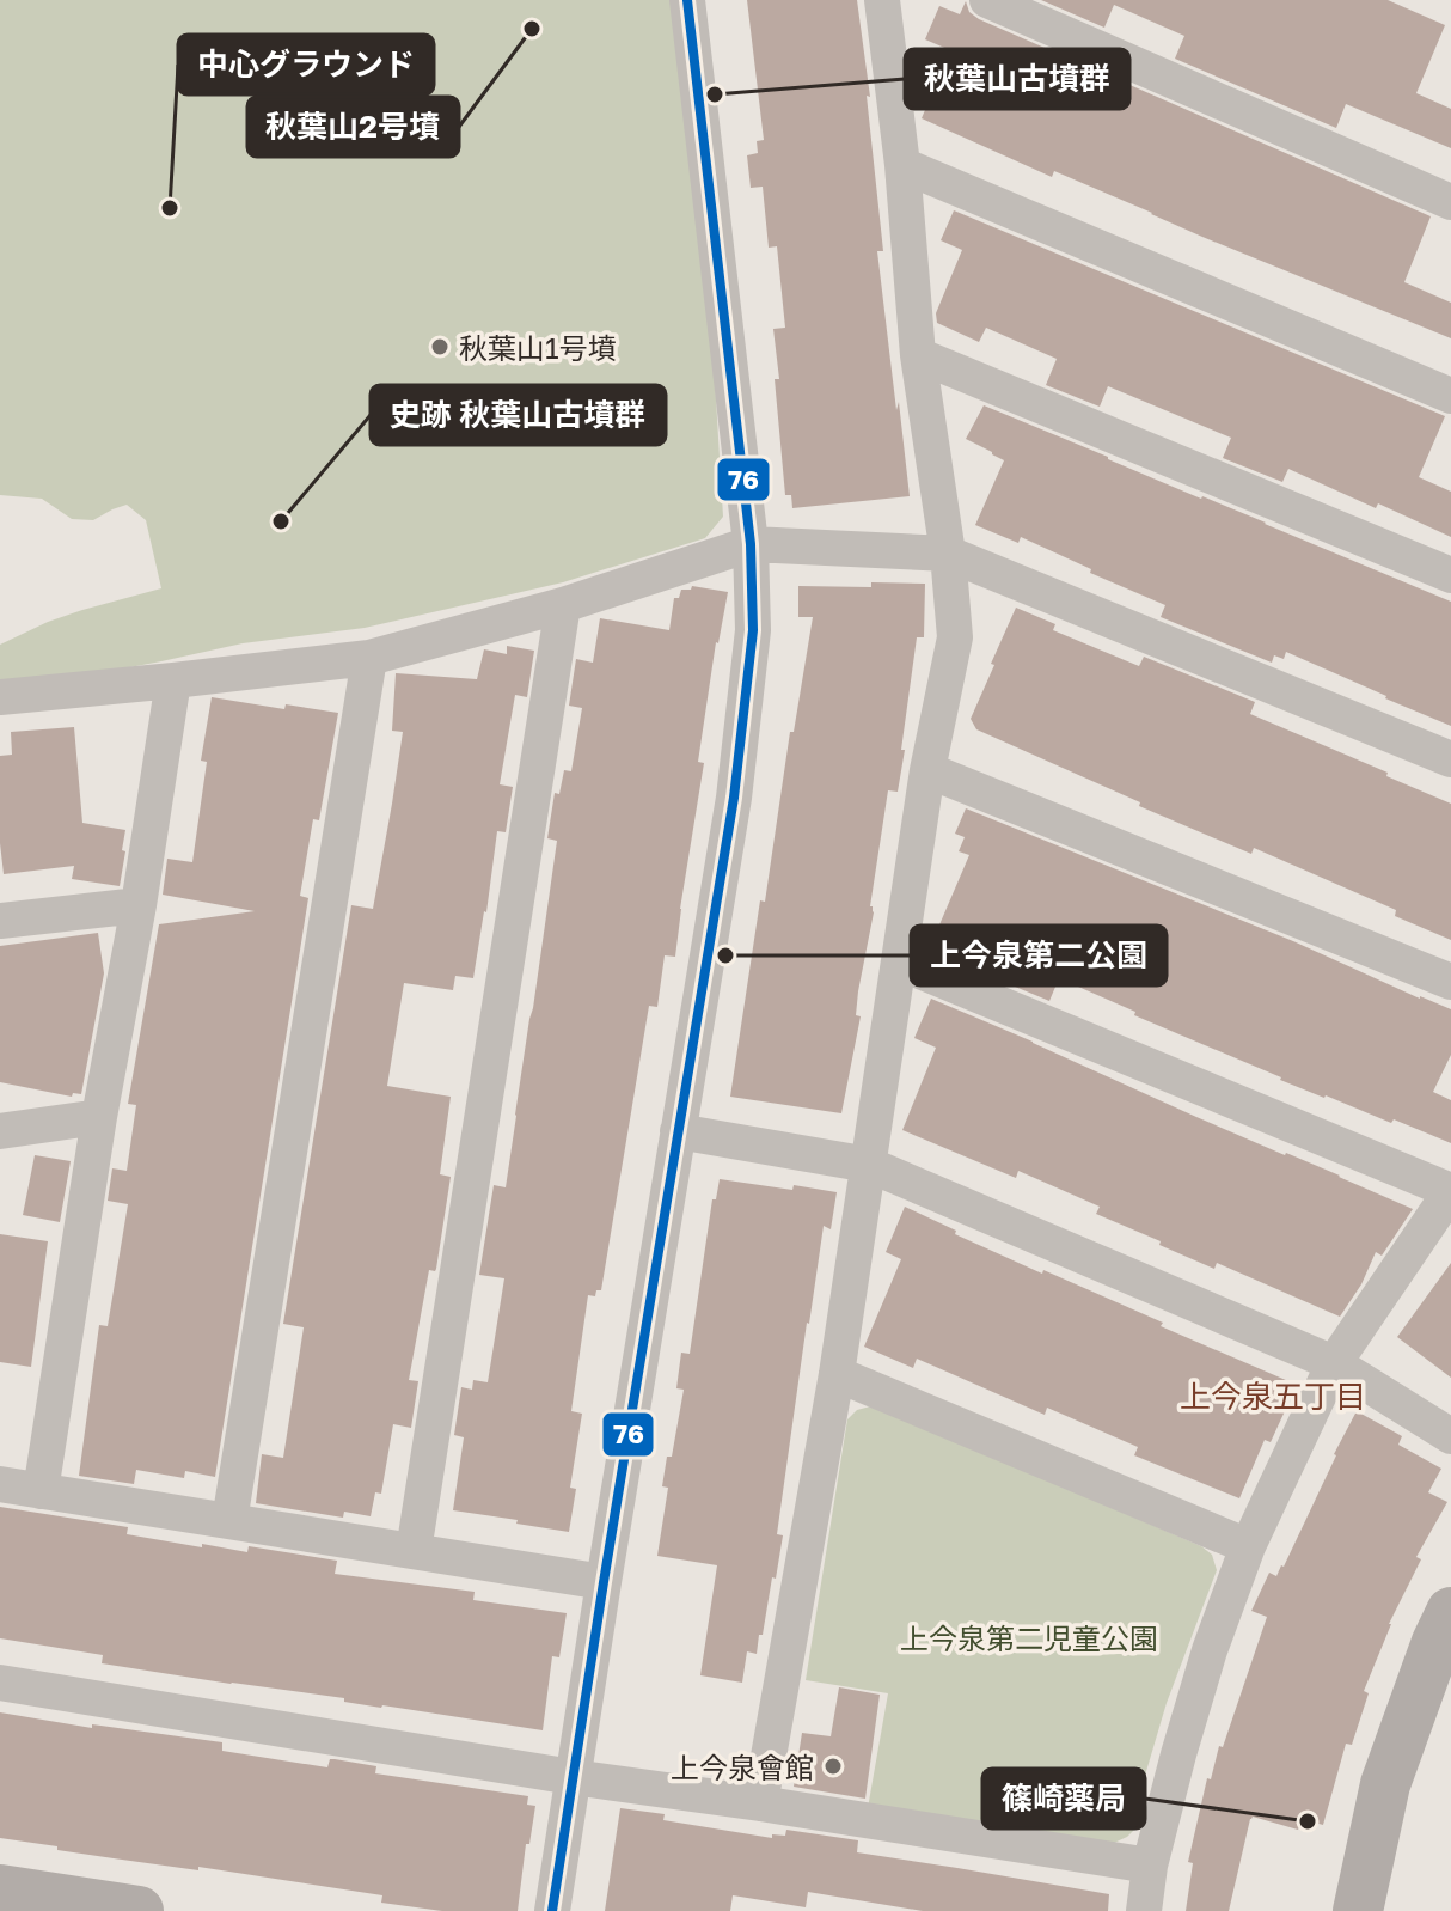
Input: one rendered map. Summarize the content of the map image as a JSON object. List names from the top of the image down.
{
  "districts": ["上今泉五丁目"],
  "parks": ["上今泉第二児童公園"],
  "places": [
    "秋葉山2号墳",
    "秋葉山古墳群",
    "中心グラウンド",
    "秋葉山1号墳",
    "史跡 秋葉山古墳群",
    "上今泉第二公園",
    "上今泉會館",
    "篠崎薬局"
  ],
  "lines": ["transit line 76"]
}
